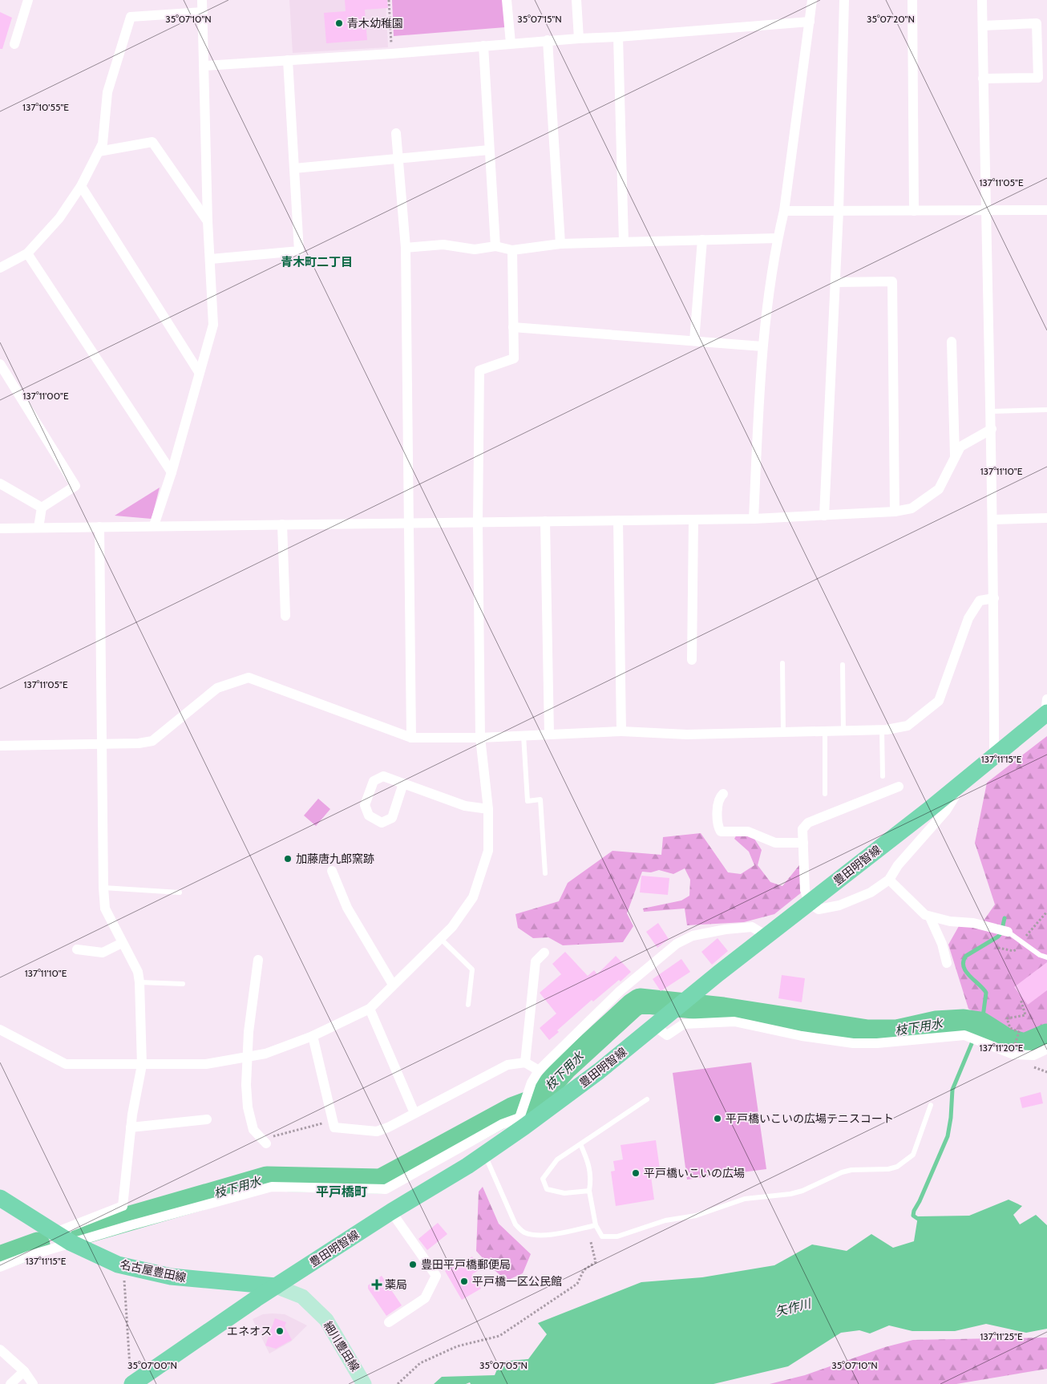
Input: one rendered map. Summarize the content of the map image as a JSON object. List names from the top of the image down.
{
  "streets": {
    "main road": ["豊田明智線", "名古屋豊田線", "細川豊田線"]
  },
  "crossings": [
    ["豊田明智線", "名古屋豊田線"],
    ["豊田明智線", "細川豊田線"],
    ["名古屋豊田線", "細川豊田線"]
  ],
  "districts": ["青木町二丁目", "平戸橋町"],
  "water": ["枝下用水", "矢作川"],
  "places": {
    "other": [
      "青木幼稚園",
      "加藤唐九郎窯跡",
      "平戸橋いこいの広場テニスコート",
      "平戸橋いこいの広場",
      "豊田平戸橋郵便局",
      "平戸橋一区公民館",
      "エネオス"
    ],
    "health": ["薬局"]
  },
  "coordinates": [
    "35°07'10\"N",
    "35°07'15\"N",
    "35°07'20\"N",
    "137°10'55\"E",
    "137°11'05\"E",
    "137°11'00\"E",
    "137°11'10\"E",
    "137°11'15\"E",
    "137°11'20\"E",
    "137°11'25\"E",
    "35°07'00\"N",
    "35°07'05\"N"
  ]
}
